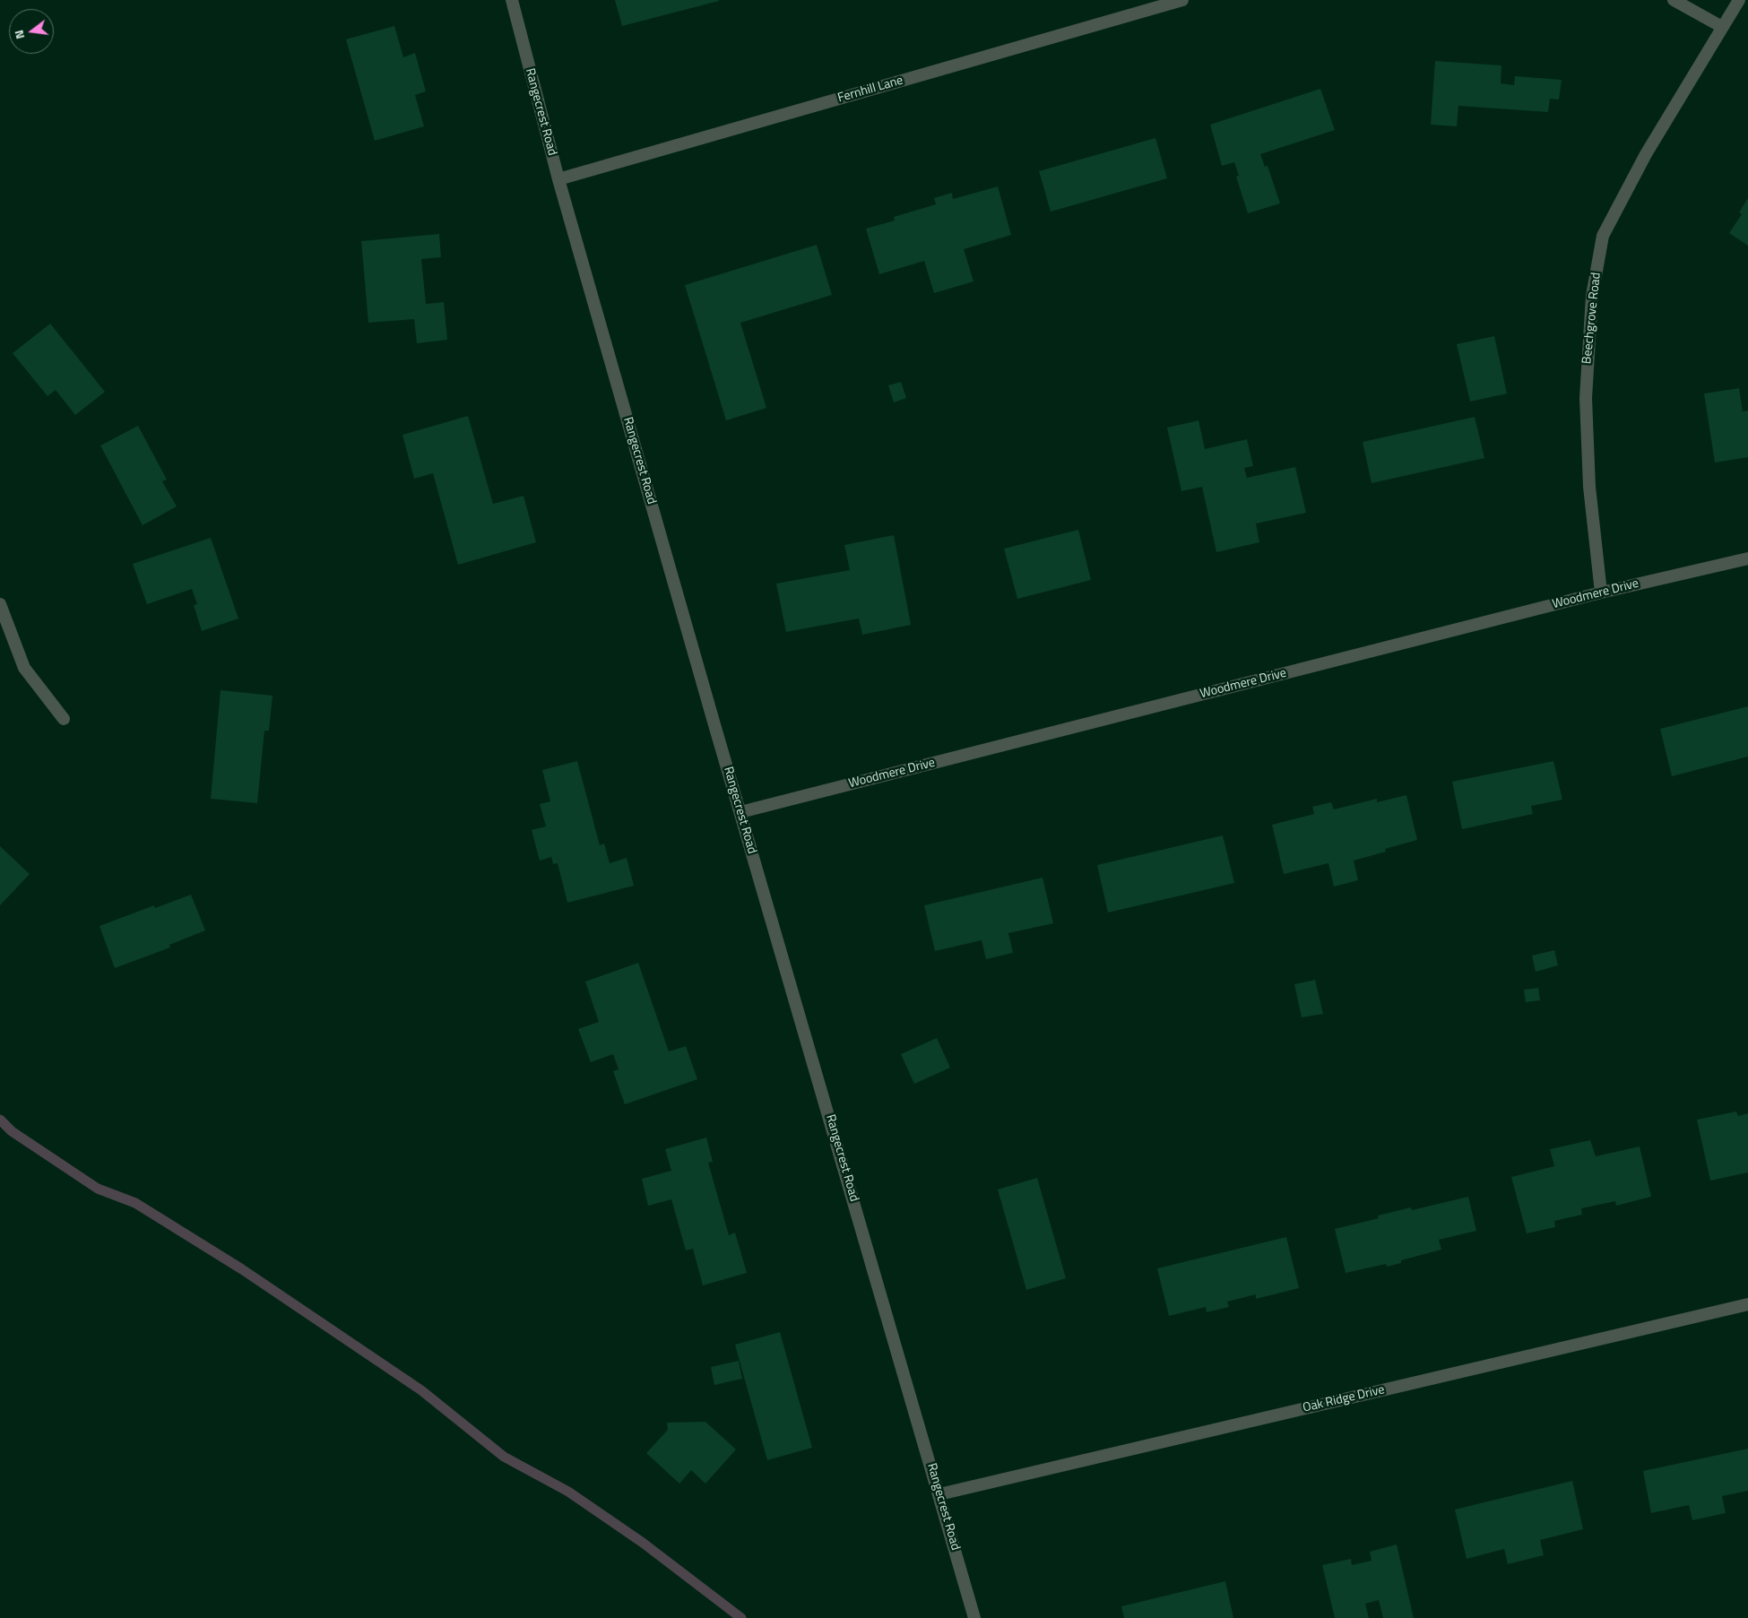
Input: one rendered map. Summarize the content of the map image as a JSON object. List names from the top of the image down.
{
  "streets": {
    "street": [
      "Fernhill Lane",
      "Rangecrest Road",
      "Beechgrove Road",
      "Woodmere Drive",
      "Oak Ridge Drive"
    ]
  },
  "crossings": [
    ["Fernhill Lane", "Rangecrest Road"],
    ["Rangecrest Road", "Woodmere Drive"],
    ["Rangecrest Road", "Oak Ridge Drive"],
    ["Beechgrove Road", "Woodmere Drive"]
  ],
  "north": "left"
}
